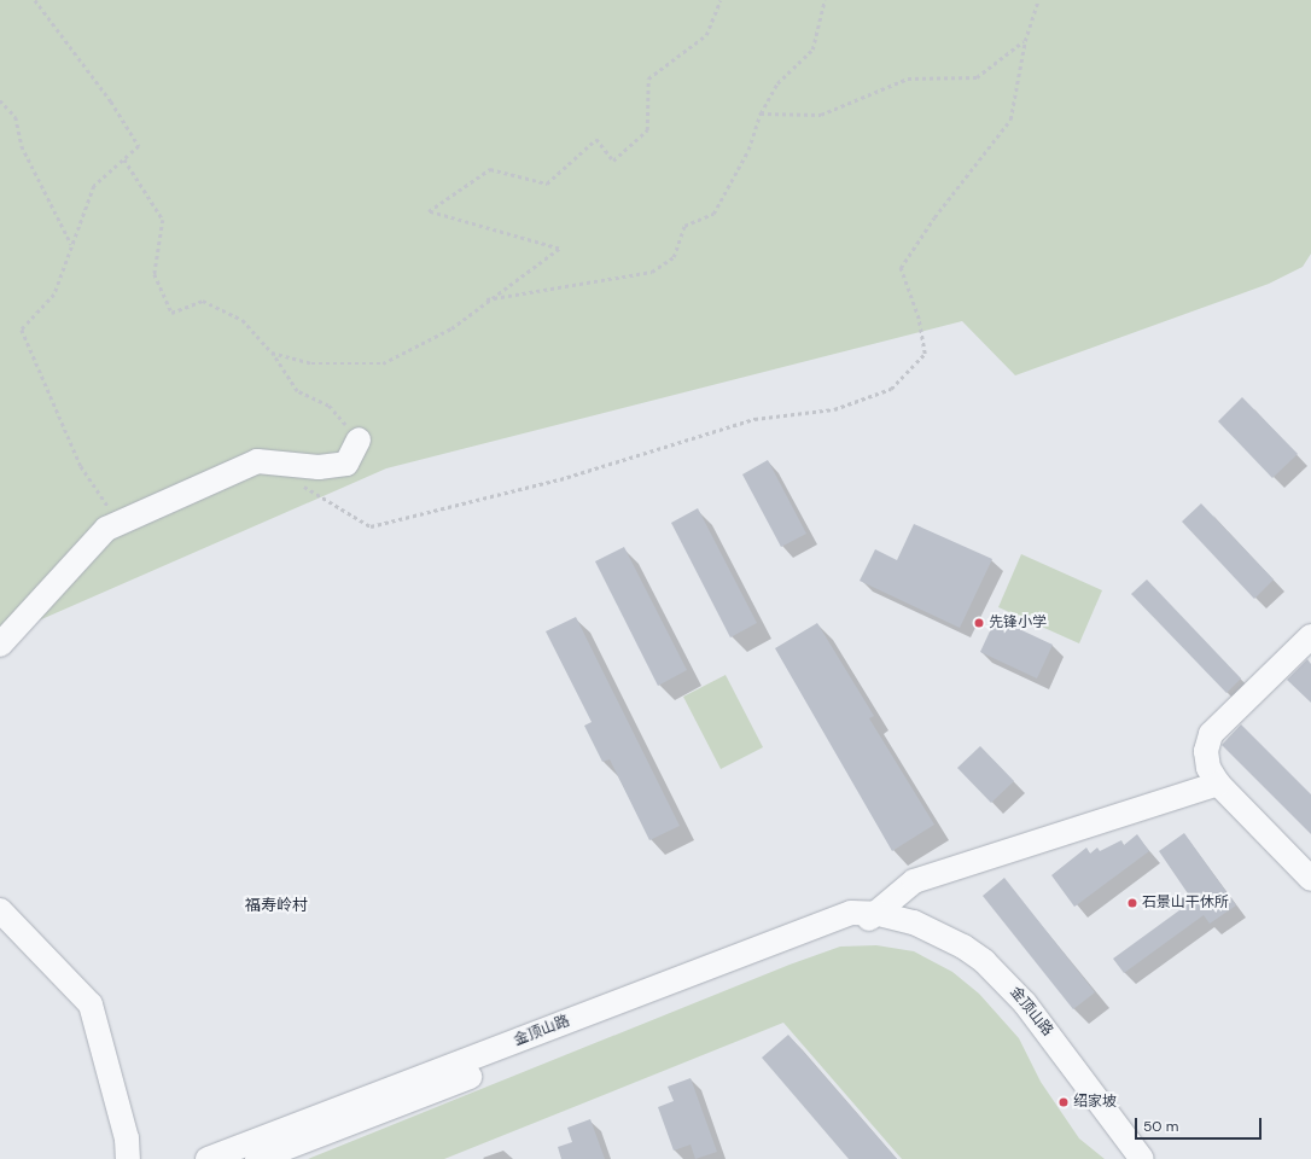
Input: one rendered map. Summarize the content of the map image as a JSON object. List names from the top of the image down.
{
  "streets": {
    "street": ["金顶山路"]
  },
  "districts": ["福寿岭村"],
  "places": ["先锋小学", "石景山干休所", "绍家坡"],
  "scale_bar": "50 m"
}
